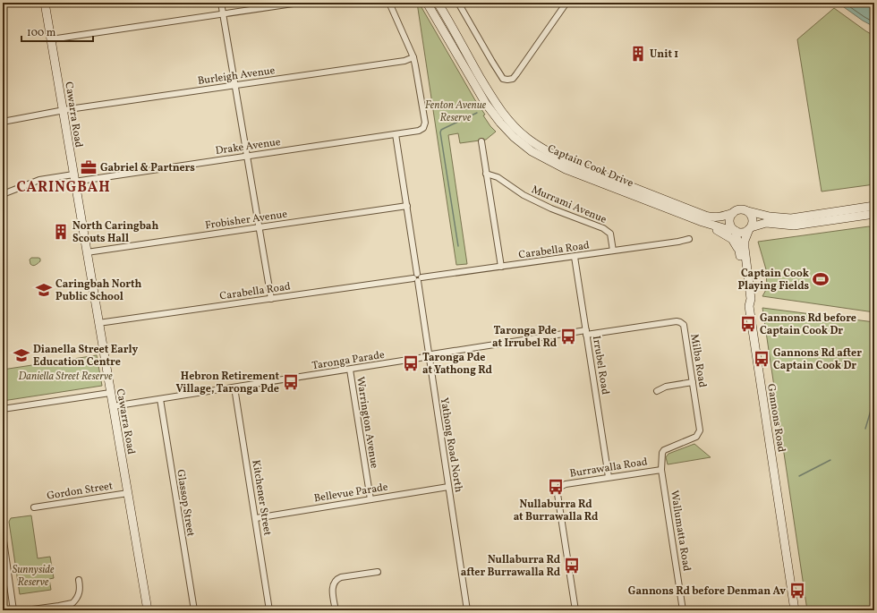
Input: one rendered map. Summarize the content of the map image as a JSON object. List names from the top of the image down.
{
  "streets": {
    "main road": ["Cawarra Road", "Captain Cook Drive", "Gannons Road"],
    "street": [
      "Burleigh Avenue",
      "Drake Avenue",
      "Murrami Avenue",
      "Frobisher Avenue",
      "Carabella Road",
      "Taronga Parade",
      "Milba Road",
      "Irrubel Road",
      "Warrington Avenue",
      "Yathong Road North",
      "Burrawalla Road",
      "Gordon Street",
      "Bellevue Parade",
      "Kitchener Street",
      "Glassop Street",
      "Wallumatta Road"
    ]
  },
  "crossings": [
    ["Burleigh Avenue", "Cawarra Road"],
    ["Burleigh Avenue", "Drake Avenue"],
    ["Cawarra Road", "Drake Avenue"],
    ["Cawarra Road", "Frobisher Avenue"],
    ["Cawarra Road", "Carabella Road"],
    ["Cawarra Road", "Taronga Parade"],
    ["Cawarra Road", "Gordon Street"],
    ["Drake Avenue", "Yathong Road North"],
    ["Captain Cook Drive", "Gannons Road"],
    ["Murrami Avenue", "Carabella Road"],
    ["Frobisher Avenue", "Yathong Road North"],
    ["Carabella Road", "Irrubel Road"],
    ["Carabella Road", "Yathong Road North"],
    ["Taronga Parade", "Milba Road"],
    ["Taronga Parade", "Irrubel Road"],
    ["Taronga Parade", "Warrington Avenue"],
    ["Taronga Parade", "Yathong Road North"],
    ["Taronga Parade", "Kitchener Street"],
    ["Taronga Parade", "Glassop Street"],
    ["Milba Road", "Irrubel Road"],
    ["Milba Road", "Wallumatta Road"],
    ["Irrubel Road", "Burrawalla Road"],
    ["Warrington Avenue", "Bellevue Parade"],
    ["Yathong Road North", "Bellevue Parade"],
    ["Burrawalla Road", "Wallumatta Road"],
    ["Bellevue Parade", "Kitchener Street"]
  ],
  "districts": ["CARINGBAH"],
  "parks": ["Fenton Avenue Reserve", "Daniella Street Reserve", "Sunnyside Reserve"],
  "places": {
    "building": ["Unit 1", "North Caringbah Scouts Hall"],
    "office": ["Gabriel & Partners"],
    "sports": ["Captain Cook Playing Fields"],
    "school or university": ["Caringbah North Public School", "Dianella Street Early Education Centre"],
    "bus stop": [
      "Gannons Rd before Captain Cook Dr",
      "Taronga Pde at Irrubel Rd",
      "Gannons Rd after Captain Cook Dr",
      "Taronga Pde at Yathong Rd",
      "Hebron Retirement Village, Taronga Pde",
      "Nullaburra Rd at Burrawalla Rd",
      "Nullaburra Rd after Burrawalla Rd",
      "Gannons Rd before Denman Av"
    ]
  },
  "scale_bar": "100 m"
}
